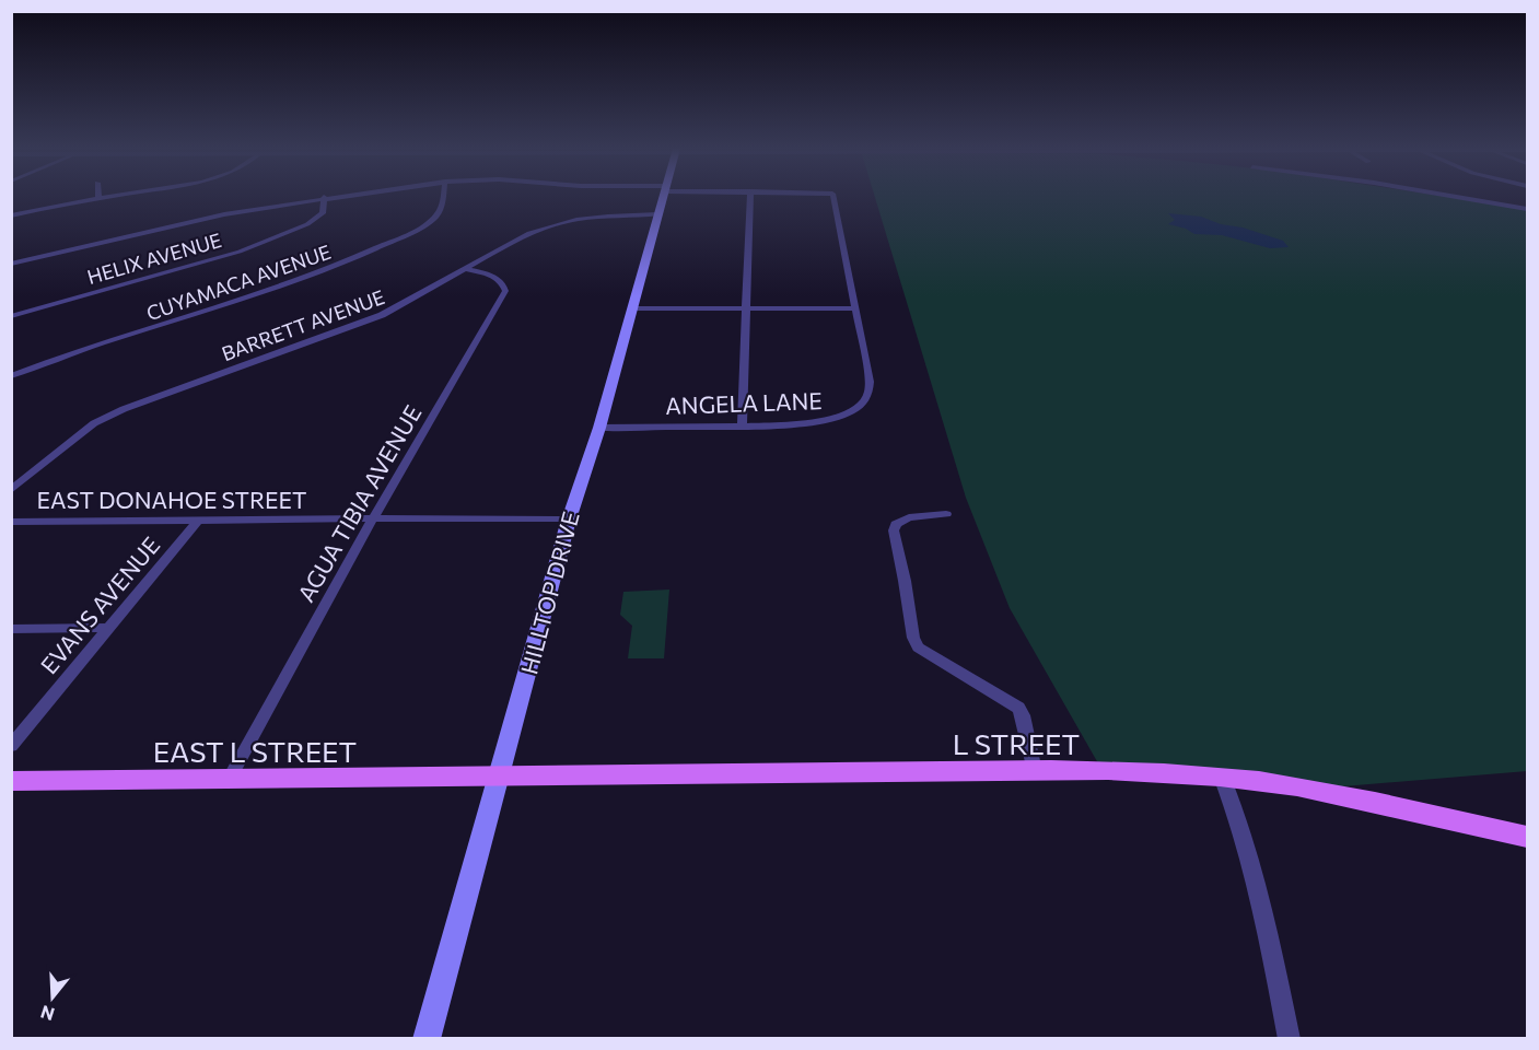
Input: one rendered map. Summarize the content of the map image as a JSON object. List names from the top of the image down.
{
  "streets": {
    "main road": ["HILLTOP DRIVE", "L STREET", "EAST L STREET"],
    "street": [
      "HELIX AVENUE",
      "CUYAMACA AVENUE",
      "BARRETT AVENUE",
      "ANGELA LANE",
      "EAST DONAHOE STREET",
      "AGUA TIBIA AVENUE",
      "EVANS AVENUE"
    ]
  },
  "crossings": [
    ["BARRETT AVENUE", "AGUA TIBIA AVENUE"],
    ["BARRETT AVENUE", "HILLTOP DRIVE"],
    ["ANGELA LANE", "HILLTOP DRIVE"],
    ["EAST DONAHOE STREET", "AGUA TIBIA AVENUE"],
    ["EAST DONAHOE STREET", "HILLTOP DRIVE"],
    ["EAST DONAHOE STREET", "EVANS AVENUE"],
    ["AGUA TIBIA AVENUE", "EAST L STREET"],
    ["HILLTOP DRIVE", "L STREET"],
    ["HILLTOP DRIVE", "EAST L STREET"],
    ["L STREET", "EAST L STREET"]
  ],
  "north": "bottom"
}
